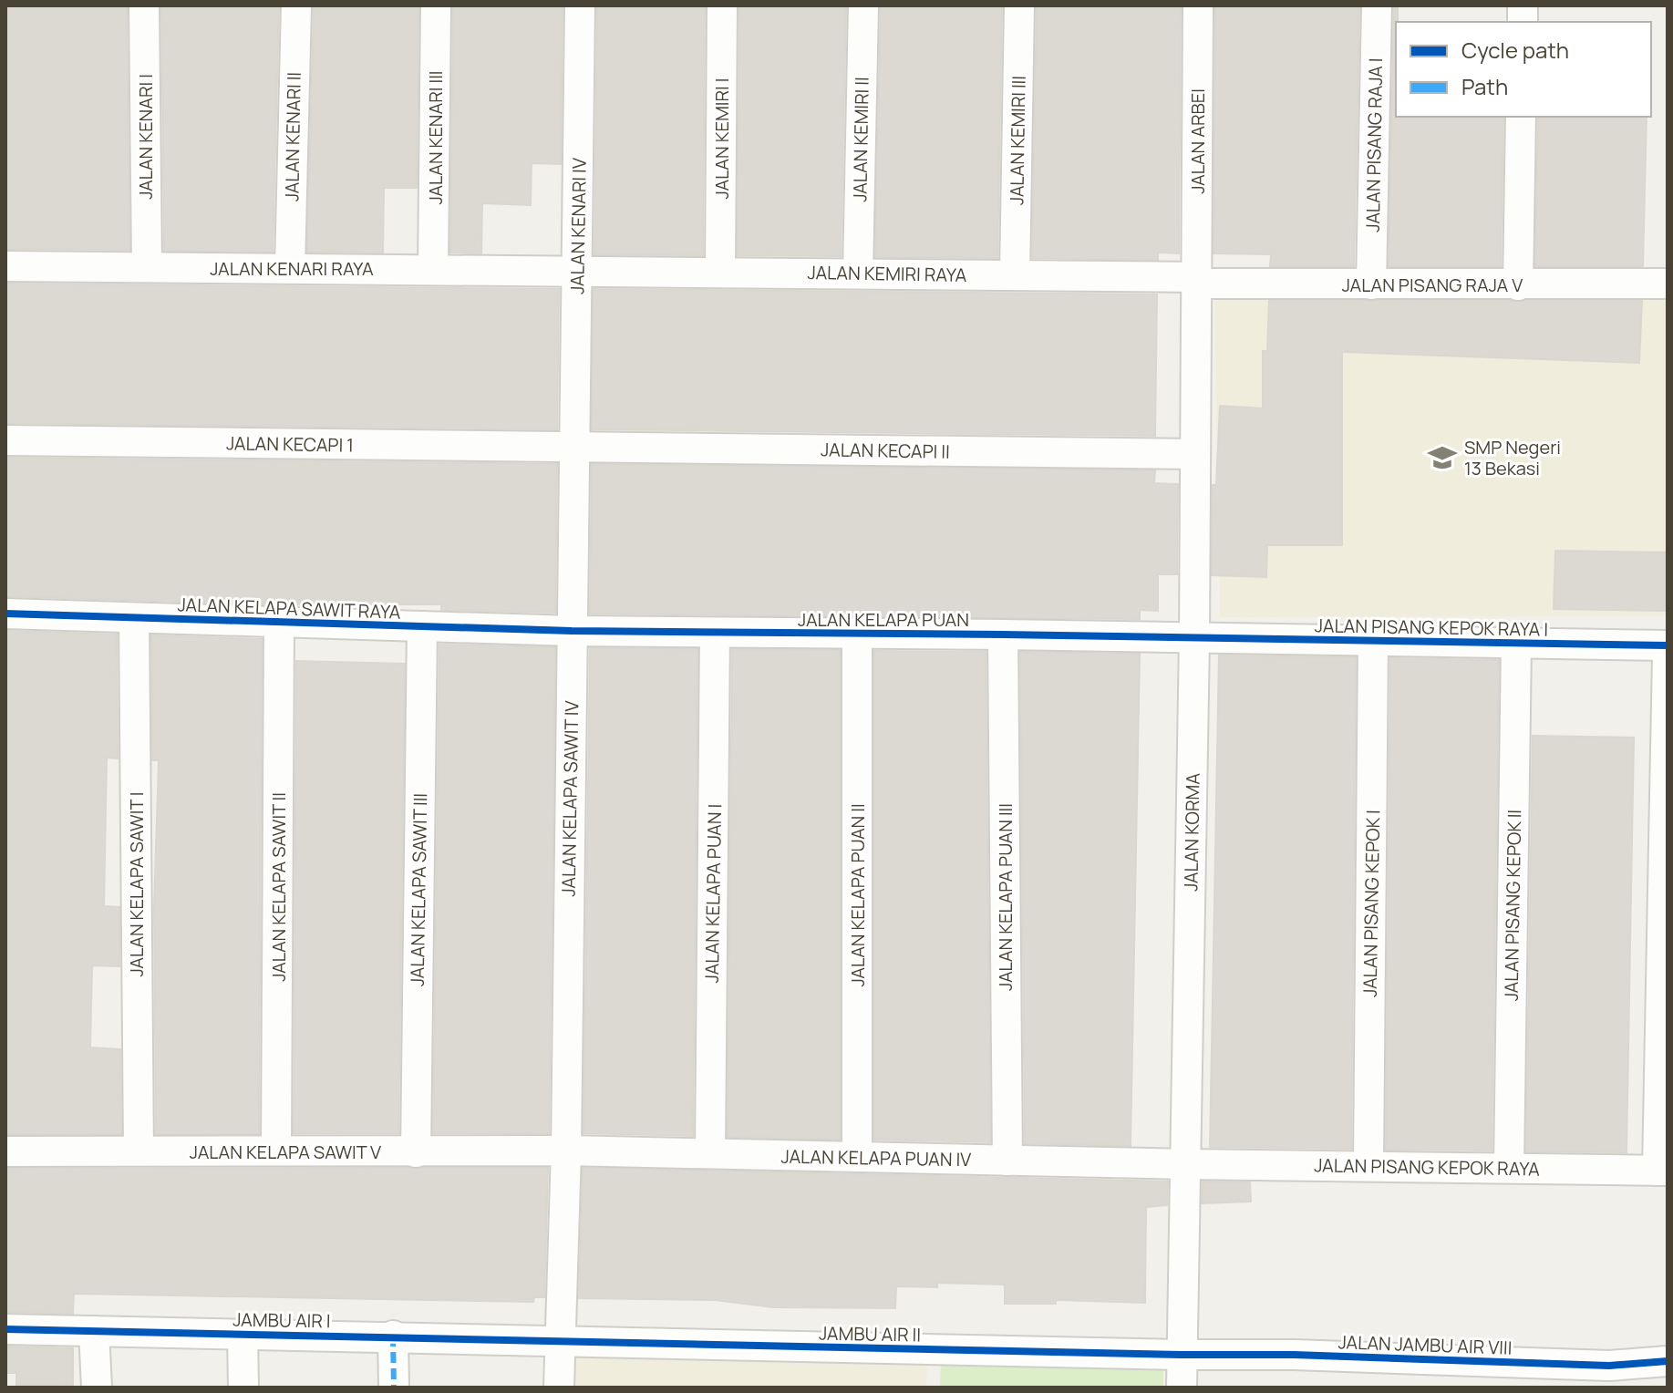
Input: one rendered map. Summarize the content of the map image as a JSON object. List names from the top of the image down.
{
  "streets": {
    "street": [
      "JALAN KENARI I",
      "JALAN KENARI II",
      "JALAN KENARI III",
      "JALAN KEMIRI I",
      "JALAN KEMIRI II",
      "JALAN KEMIRI III",
      "JALAN ARBEI",
      "JALAN PISANG RAJA I",
      "JALAN KENARI IV",
      "JALAN KENARI RAYA",
      "JALAN KEMIRI RAYA",
      "JALAN PISANG RAJA V",
      "JALAN KECAPI 1",
      "JALAN KECAPI II",
      "JALAN KELAPA SAWIT RAYA",
      "JALAN KELAPA PUAN",
      "JALAN PISANG KEPOK RAYA I",
      "JALAN KELAPA SAWIT IV",
      "JALAN KORMA",
      "JALAN KELAPA SAWIT I",
      "JALAN KELAPA SAWIT II",
      "JALAN KELAPA SAWIT III",
      "JALAN KELAPA PUAN I",
      "JALAN KELAPA PUAN II",
      "JALAN KELAPA PUAN III",
      "JALAN PISANG KEPOK I",
      "JALAN PISANG KEPOK II",
      "JALAN KELAPA SAWIT V",
      "JALAN KELAPA PUAN IV",
      "JALAN PISANG KEPOK RAYA",
      "JAMBU AIR I",
      "JAMBU AIR II",
      "JALAN JAMBU AIR VIII"
    ]
  },
  "crossings": [
    ["JALAN KENARI I", "JALAN KENARI RAYA"],
    ["JALAN KENARI II", "JALAN KENARI RAYA"],
    ["JALAN KENARI III", "JALAN KENARI RAYA"],
    ["JALAN KEMIRI I", "JALAN KEMIRI RAYA"],
    ["JALAN KEMIRI II", "JALAN KEMIRI RAYA"],
    ["JALAN KEMIRI III", "JALAN KEMIRI RAYA"],
    ["JALAN ARBEI", "JALAN KEMIRI RAYA"],
    ["JALAN ARBEI", "JALAN PISANG RAJA V"],
    ["JALAN ARBEI", "JALAN KORMA"],
    ["JALAN PISANG RAJA I", "JALAN PISANG RAJA V"],
    ["JALAN KENARI IV", "JALAN KENARI RAYA"],
    ["JALAN KENARI IV", "JALAN KEMIRI RAYA"],
    ["JALAN KENARI IV", "JALAN KECAPI 1"],
    ["JALAN KENARI IV", "JALAN KECAPI II"],
    ["JALAN KENARI IV", "JALAN KELAPA SAWIT IV"],
    ["JALAN KENARI RAYA", "JALAN KEMIRI RAYA"],
    ["JALAN KEMIRI RAYA", "JALAN PISANG RAJA V"],
    ["JALAN KEMIRI RAYA", "JALAN KORMA"],
    ["JALAN PISANG RAJA V", "JALAN KORMA"],
    ["JALAN KECAPI 1", "JALAN KECAPI II"],
    ["JALAN KECAPI 1", "JALAN KELAPA SAWIT IV"],
    ["JALAN KECAPI II", "JALAN KELAPA SAWIT IV"],
    ["JALAN KECAPI II", "JALAN KORMA"],
    ["JALAN KELAPA SAWIT RAYA", "JALAN KELAPA PUAN"],
    ["JALAN KELAPA SAWIT RAYA", "JALAN KELAPA SAWIT IV"],
    ["JALAN KELAPA SAWIT RAYA", "JALAN KELAPA SAWIT I"],
    ["JALAN KELAPA SAWIT RAYA", "JALAN KELAPA SAWIT II"],
    ["JALAN KELAPA SAWIT RAYA", "JALAN KELAPA SAWIT III"],
    ["JALAN KELAPA PUAN", "JALAN PISANG KEPOK RAYA I"],
    ["JALAN KELAPA PUAN", "JALAN KELAPA SAWIT IV"],
    ["JALAN KELAPA PUAN", "JALAN KORMA"],
    ["JALAN KELAPA PUAN", "JALAN KELAPA PUAN I"],
    ["JALAN KELAPA PUAN", "JALAN KELAPA PUAN II"],
    ["JALAN KELAPA PUAN", "JALAN KELAPA PUAN III"],
    ["JALAN PISANG KEPOK RAYA I", "JALAN KORMA"],
    ["JALAN PISANG KEPOK RAYA I", "JALAN PISANG KEPOK I"],
    ["JALAN PISANG KEPOK RAYA I", "JALAN PISANG KEPOK II"],
    ["JALAN KELAPA SAWIT IV", "JALAN KELAPA SAWIT V"],
    ["JALAN KELAPA SAWIT IV", "JALAN KELAPA PUAN IV"],
    ["JALAN KELAPA SAWIT IV", "JAMBU AIR I"],
    ["JALAN KELAPA SAWIT IV", "JAMBU AIR II"],
    ["JALAN KORMA", "JALAN KELAPA PUAN IV"],
    ["JALAN KORMA", "JALAN PISANG KEPOK RAYA"],
    ["JALAN KORMA", "JAMBU AIR II"],
    ["JALAN KORMA", "JALAN JAMBU AIR VIII"],
    ["JALAN KELAPA SAWIT I", "JALAN KELAPA SAWIT V"],
    ["JALAN KELAPA SAWIT II", "JALAN KELAPA SAWIT V"],
    ["JALAN KELAPA SAWIT III", "JALAN KELAPA SAWIT V"],
    ["JALAN KELAPA PUAN I", "JALAN KELAPA PUAN IV"],
    ["JALAN KELAPA PUAN II", "JALAN KELAPA PUAN IV"],
    ["JALAN KELAPA PUAN III", "JALAN KELAPA PUAN IV"],
    ["JALAN PISANG KEPOK I", "JALAN PISANG KEPOK RAYA"],
    ["JALAN PISANG KEPOK II", "JALAN PISANG KEPOK RAYA"],
    ["JALAN KELAPA SAWIT V", "JALAN KELAPA PUAN IV"],
    ["JALAN KELAPA PUAN IV", "JALAN PISANG KEPOK RAYA"],
    ["JAMBU AIR I", "JAMBU AIR II"],
    ["JAMBU AIR II", "JALAN JAMBU AIR VIII"]
  ],
  "places": {
    "school or university": ["SMP Negeri 13 Bekasi"]
  },
  "legend": ["Cycle path", "Path"]
}
